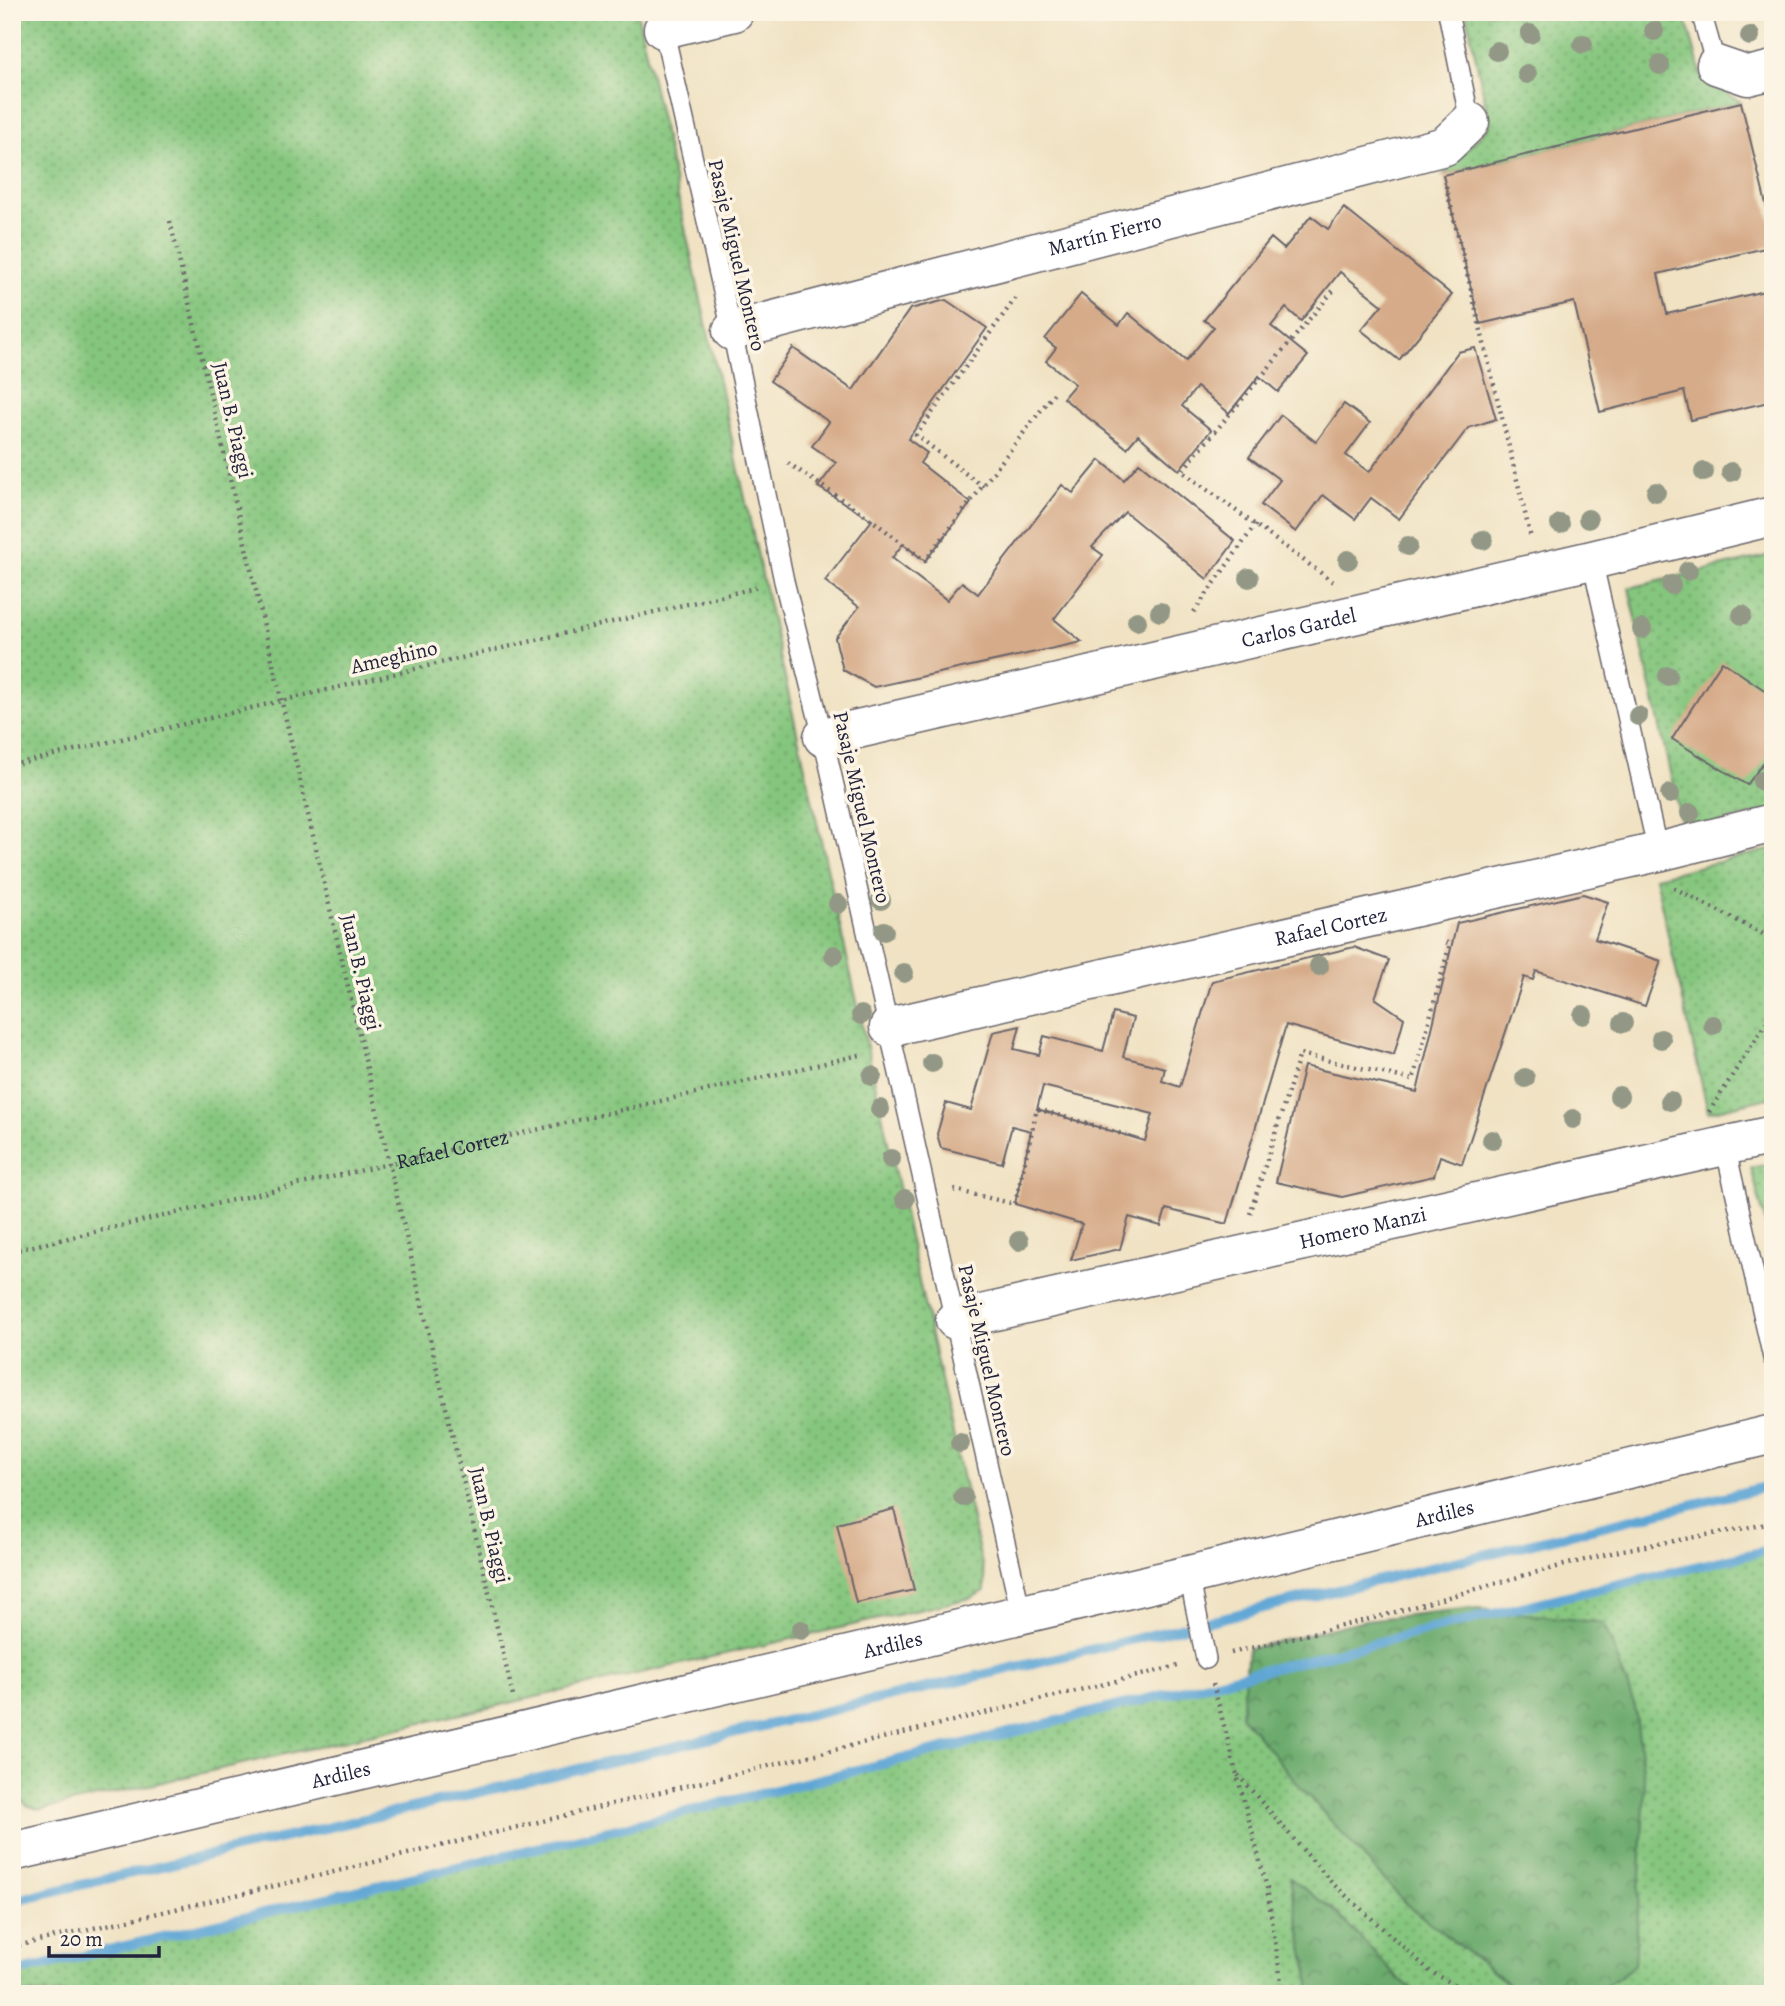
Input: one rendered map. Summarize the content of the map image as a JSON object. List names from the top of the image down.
{
  "streets": {
    "street": [
      "Martín Fierro",
      "Carlos Gardel",
      "Rafael Cortez",
      "Homero Manzi",
      "Ardiles"
    ],
    "lane": ["Pasaje Miguel Montero"],
    "path": ["Juan B. Piaggi", "Ameghino"]
  },
  "crossings": [
    ["Martín Fierro", "Pasaje Miguel Montero"],
    ["Pasaje Miguel Montero", "Carlos Gardel"],
    ["Pasaje Miguel Montero", "Ameghino"],
    ["Pasaje Miguel Montero", "Rafael Cortez"],
    ["Pasaje Miguel Montero", "Homero Manzi"],
    ["Pasaje Miguel Montero", "Ardiles"],
    ["Juan B. Piaggi", "Ameghino"],
    ["Juan B. Piaggi", "Rafael Cortez"],
    ["Juan B. Piaggi", "Ardiles"]
  ],
  "scale_bar": "20 m"
}
